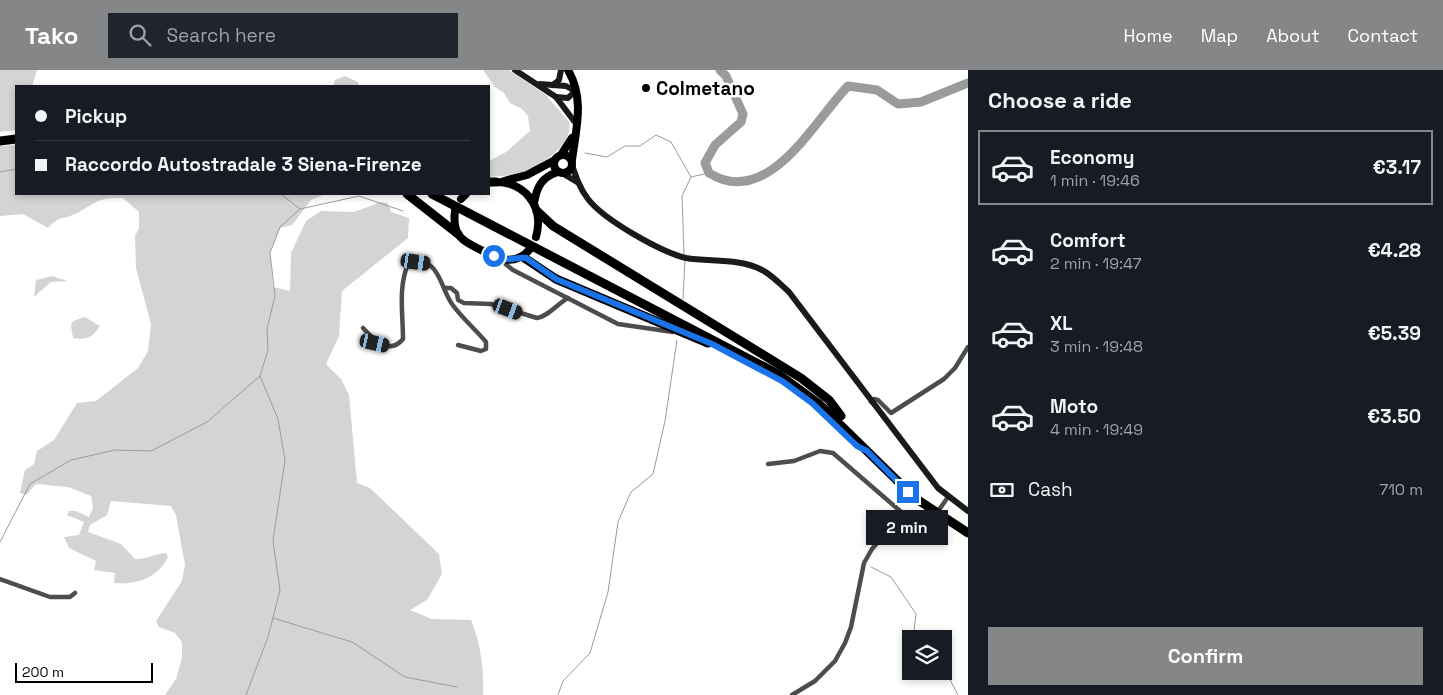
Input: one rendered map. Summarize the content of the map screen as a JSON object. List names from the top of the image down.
{
  "places": ["Colmetano"],
  "scale_bar": "200 m",
  "page": {
    "header": "Tako",
    "search": "Search here",
    "nav": [
      "Home",
      "Map",
      "About",
      "Contact"
    ],
    "heading": "Choose a ride",
    "banner": ["Pickup", "Raccordo Autostradale 3 Siena-Firenze"],
    "list": [
      {
        "name": "Economy",
        "note": "1 min · 19:46",
        "value": "€3.17"
      },
      {
        "name": "Comfort",
        "note": "2 min · 19:47",
        "value": "€4.28"
      },
      {
        "name": "XL",
        "note": "3 min · 19:48",
        "value": "€5.39"
      },
      {
        "name": "Moto",
        "note": "4 min · 19:49",
        "value": "€3.50"
      }
    ],
    "pay": ["Cash", "710 m"],
    "bubble": "2 min",
    "buttons": "Confirm",
    "scale": "200 m"
  }
}
